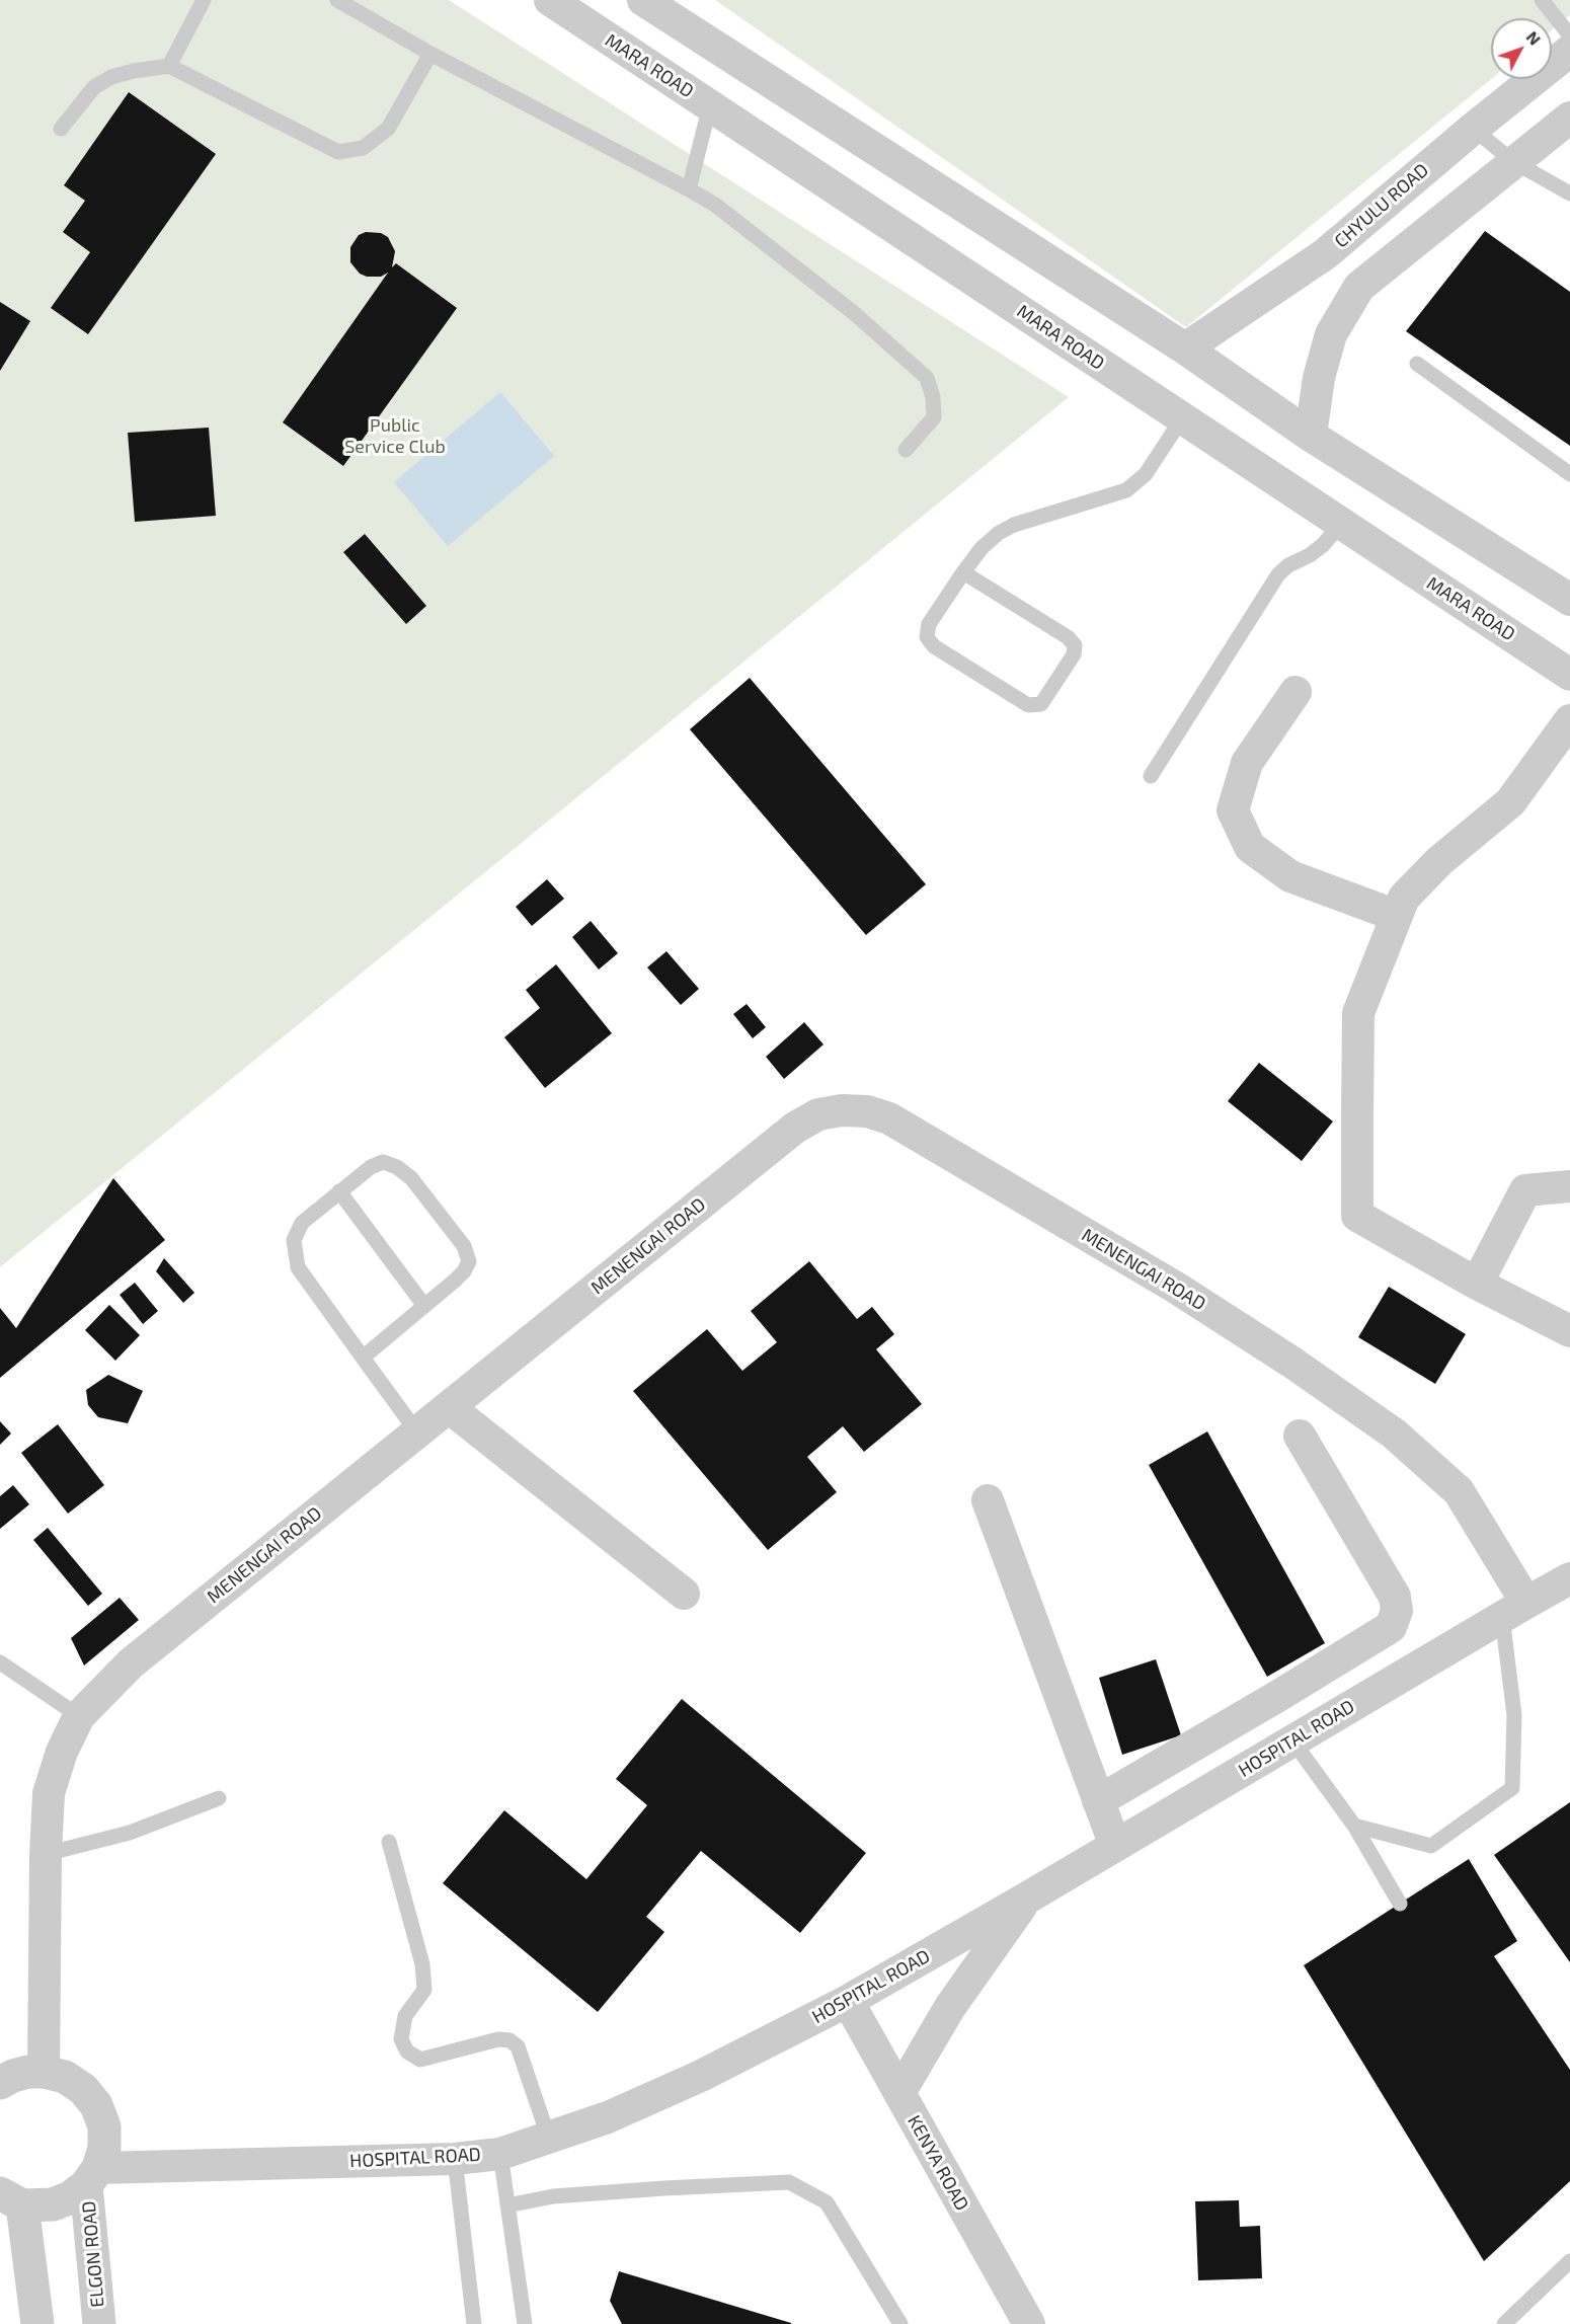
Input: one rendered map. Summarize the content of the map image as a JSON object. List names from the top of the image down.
{
  "streets": {
    "street": [
      "MARA ROAD",
      "CHYULU ROAD",
      "MENENGAI ROAD",
      "HOSPITAL ROAD",
      "KENYA ROAD",
      "ELGON ROAD"
    ]
  },
  "crossings": [
    ["MENENGAI ROAD", "HOSPITAL ROAD"],
    ["MENENGAI ROAD", "ELGON ROAD"],
    ["HOSPITAL ROAD", "KENYA ROAD"],
    ["HOSPITAL ROAD", "ELGON ROAD"]
  ],
  "parks": ["Public Service Club"],
  "north": "top right"
}
